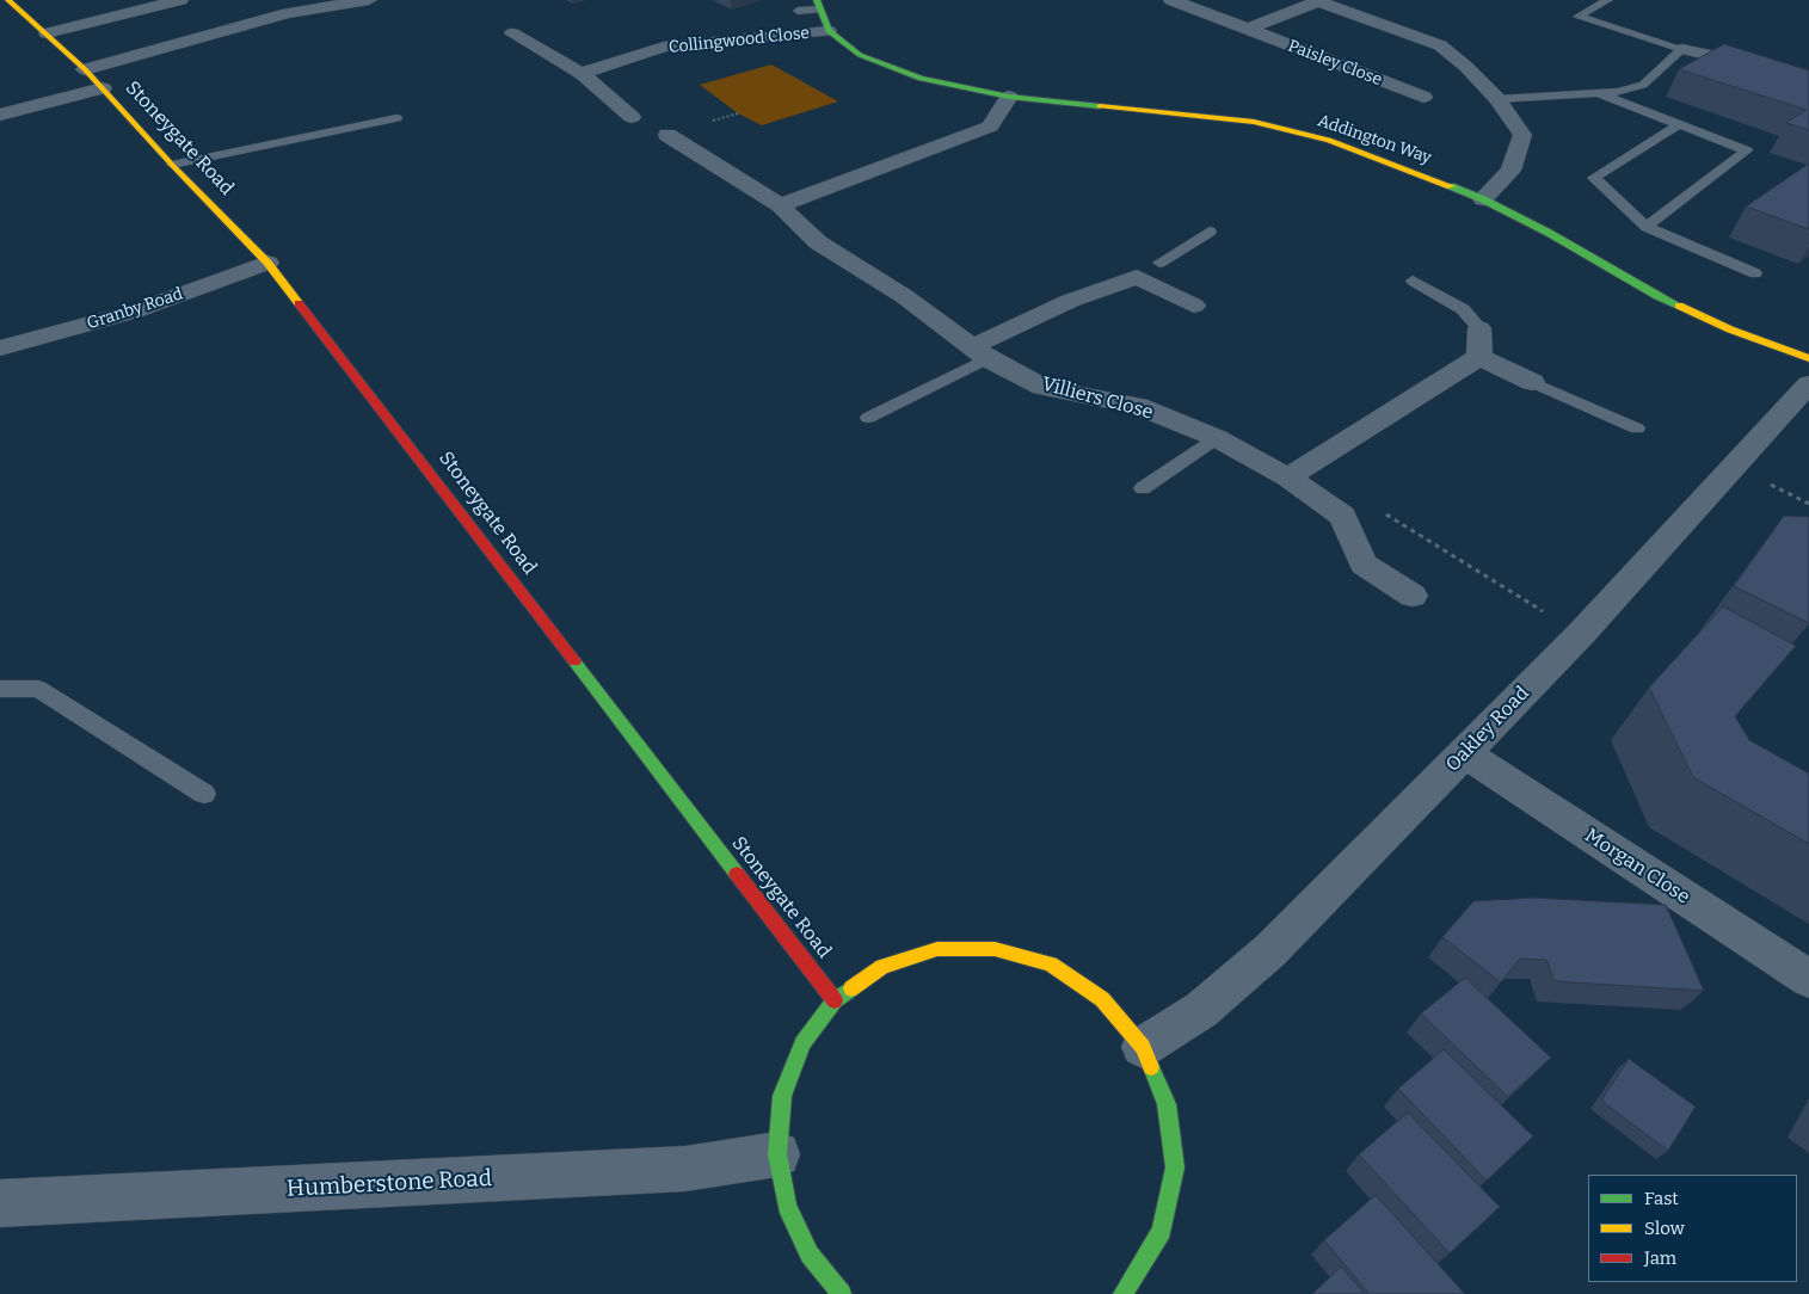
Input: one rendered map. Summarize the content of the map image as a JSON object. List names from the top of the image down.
{
  "streets": {
    "street": [
      "Collingwood Close",
      "Paisley Close",
      "Stoneygate Road",
      "Addington Way",
      "Granby Road",
      "Villiers Close",
      "Oakley Road",
      "Morgan Close",
      "Humberstone Road"
    ]
  },
  "crossings": [
    ["Collingwood Close", "Addington Way"],
    ["Paisley Close", "Addington Way"],
    ["Stoneygate Road", "Granby Road"],
    ["Oakley Road", "Morgan Close"]
  ],
  "legend": ["Fast", "Slow", "Jam"]
}
